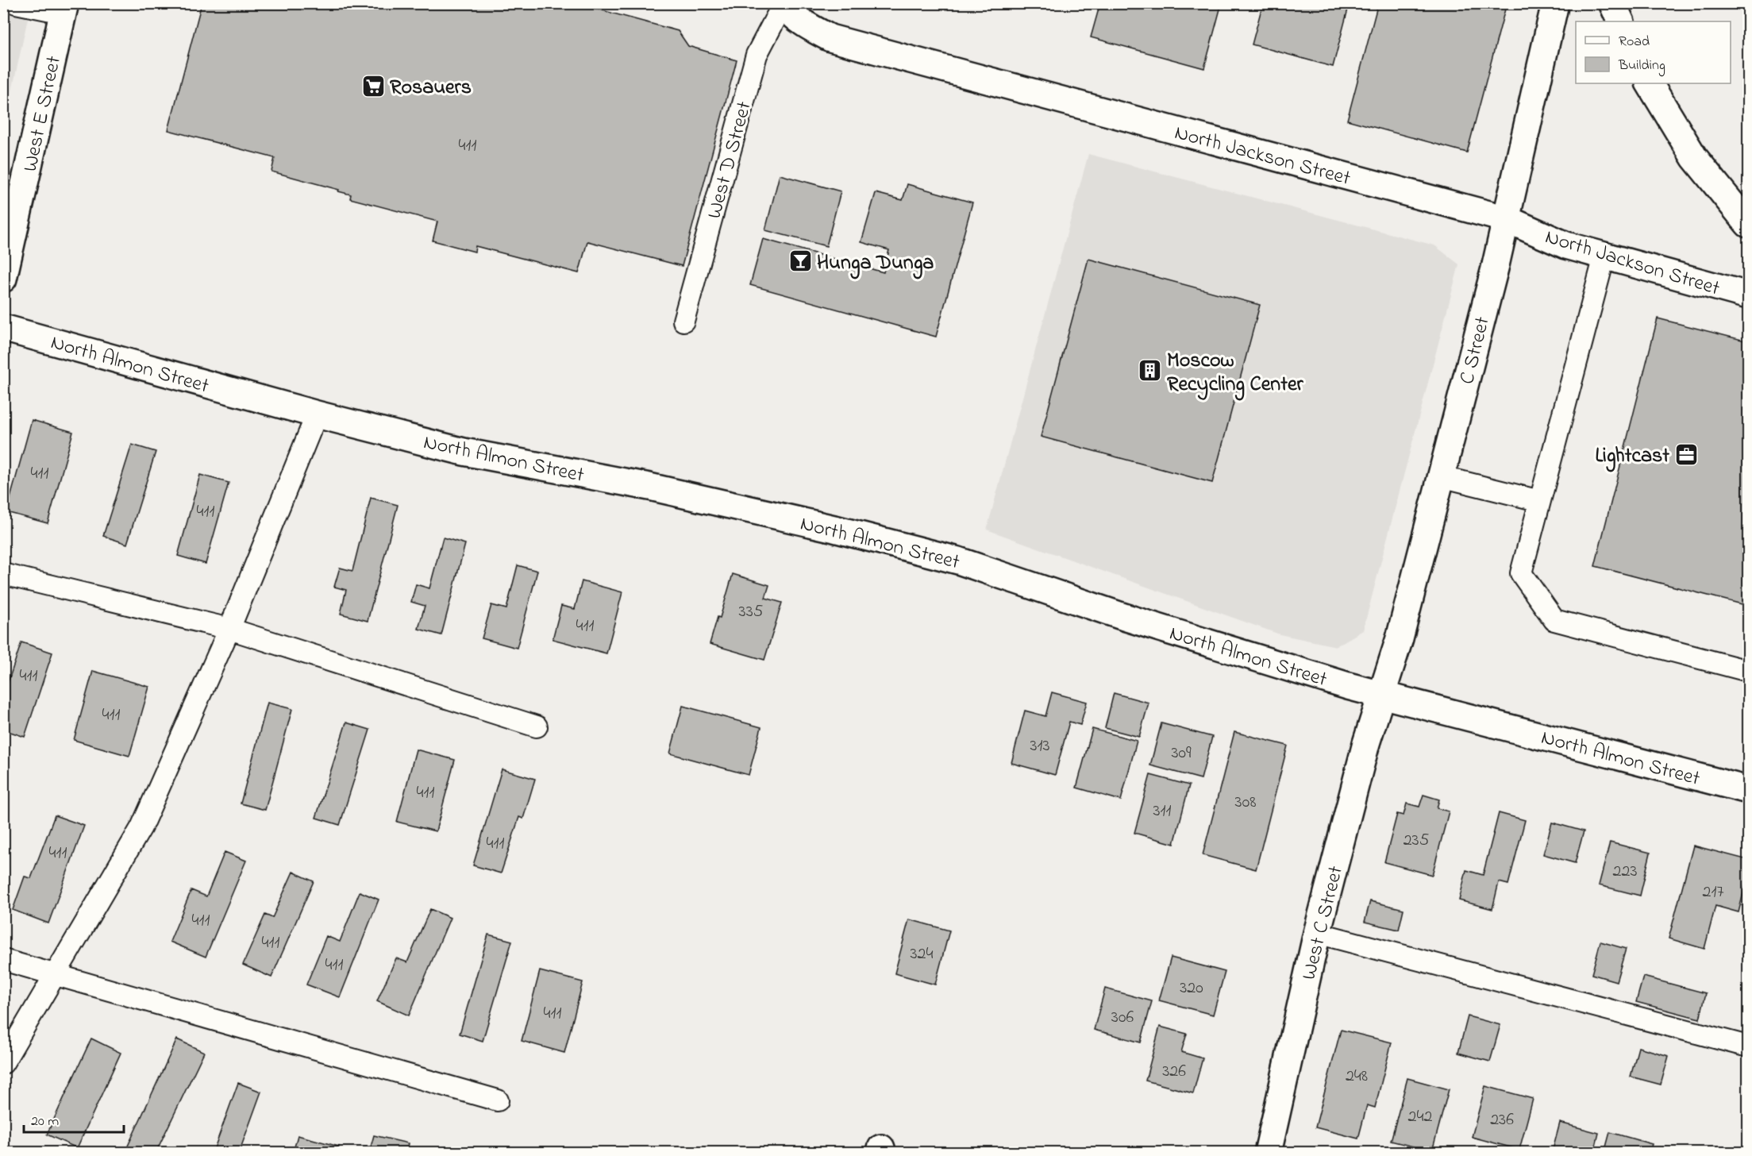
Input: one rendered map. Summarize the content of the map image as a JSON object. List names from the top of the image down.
{
  "streets": {
    "main road": [
      "West E Street",
      "North Jackson Street",
      "C Street",
      "North Almon Street",
      "West C Street"
    ],
    "lane": ["West D Street"]
  },
  "crossings": [
    ["North Jackson Street", "West D Street"],
    ["North Jackson Street", "C Street"],
    ["C Street", "North Almon Street"],
    ["C Street", "West C Street"],
    ["North Almon Street", "West C Street"]
  ],
  "places": {
    "supermarket": ["Rosauers"],
    "bar": ["Hunga Dunga"],
    "building": ["Moscow Recycling Center"],
    "office": ["Lightcast"]
  },
  "house_numbers": [
    "411",
    "411",
    "411",
    "335",
    "411",
    "411",
    "411",
    "313",
    "309",
    "411",
    "308",
    "311",
    "235",
    "411",
    "411",
    "223",
    "217",
    "411",
    "411",
    "324",
    "411",
    "320",
    "411",
    "306",
    "326",
    "248",
    "242",
    "236"
  ],
  "legend": ["Road", "Building"],
  "scale_bar": "20 m"
}
